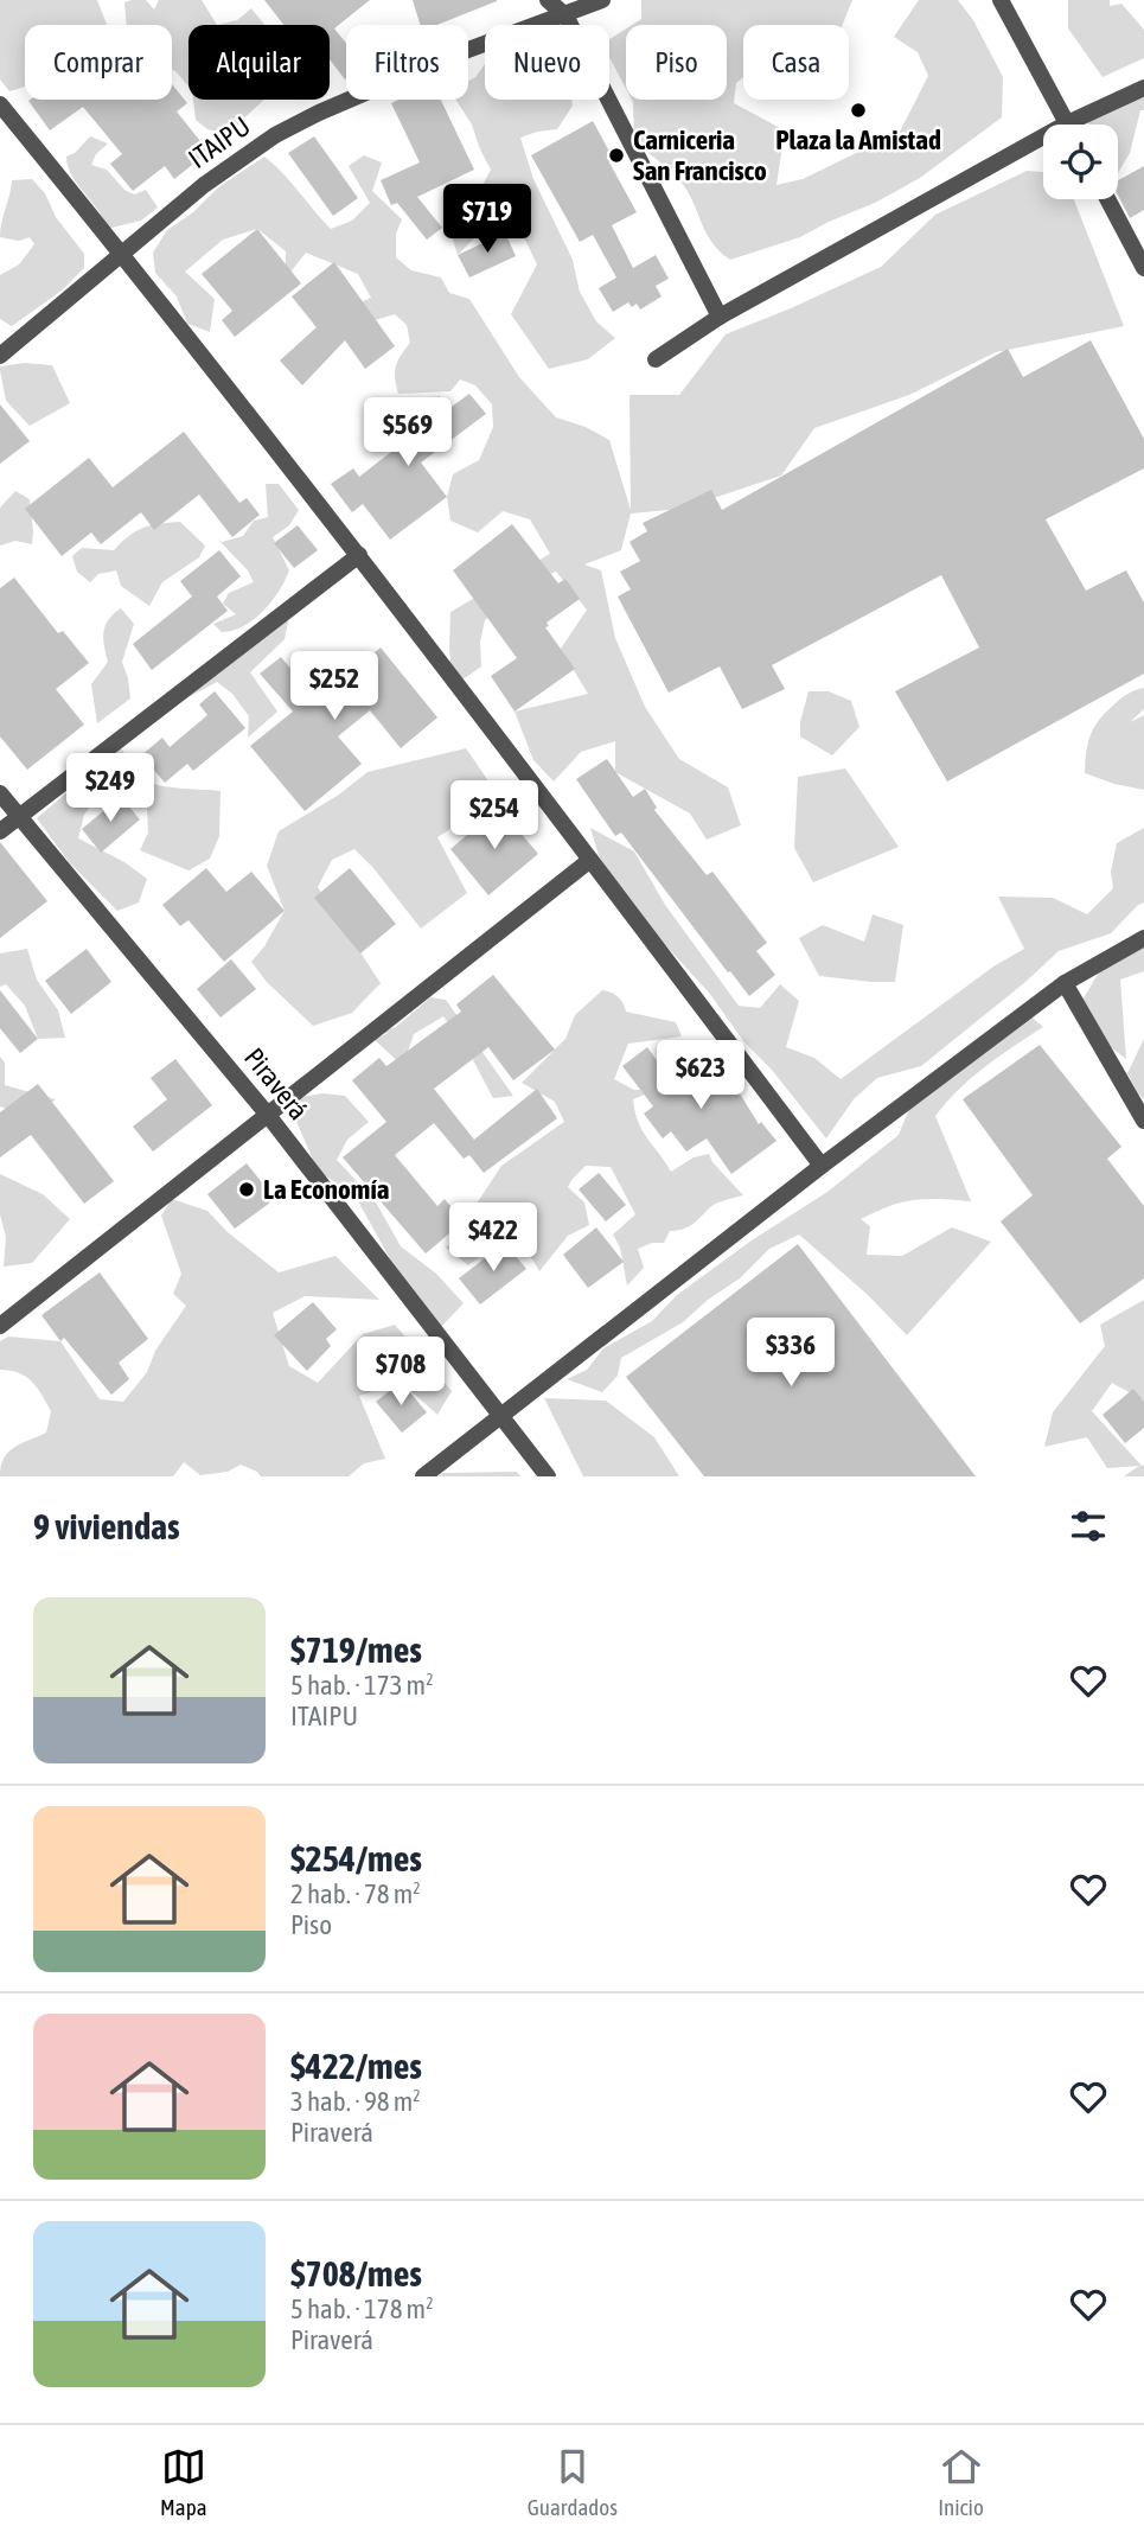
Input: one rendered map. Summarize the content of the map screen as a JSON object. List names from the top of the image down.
{
  "streets": {
    "street": ["ITAIPU", "Piraverá"]
  },
  "places": ["Plaza la Amistad", "Carniceria San Francisco", "La Economía"],
  "page": {
    "chip": [
      "Comprar",
      "Alquilar",
      "Filtros",
      "Nuevo",
      "Piso",
      "Casa"
    ],
    "price": [
      "$719",
      "$569",
      "$252",
      "$249",
      "$254",
      "$623",
      "$422",
      "$336",
      "$708"
    ],
    "heading": "9 viviendas",
    "list": [
      {
        "name": "$719/mes",
        "note": "5 hab. · 173 m² · ITAIPU"
      },
      {
        "name": "$254/mes",
        "note": "2 hab. · 78 m² · Piso"
      },
      {
        "name": "$422/mes",
        "note": "3 hab. · 98 m² · Piraverá"
      },
      {
        "name": "$708/mes",
        "note": "5 hab. · 178 m² · Piraverá"
      }
    ],
    "tabs": ["Mapa", "Guardados", "Inicio"]
  }
}
